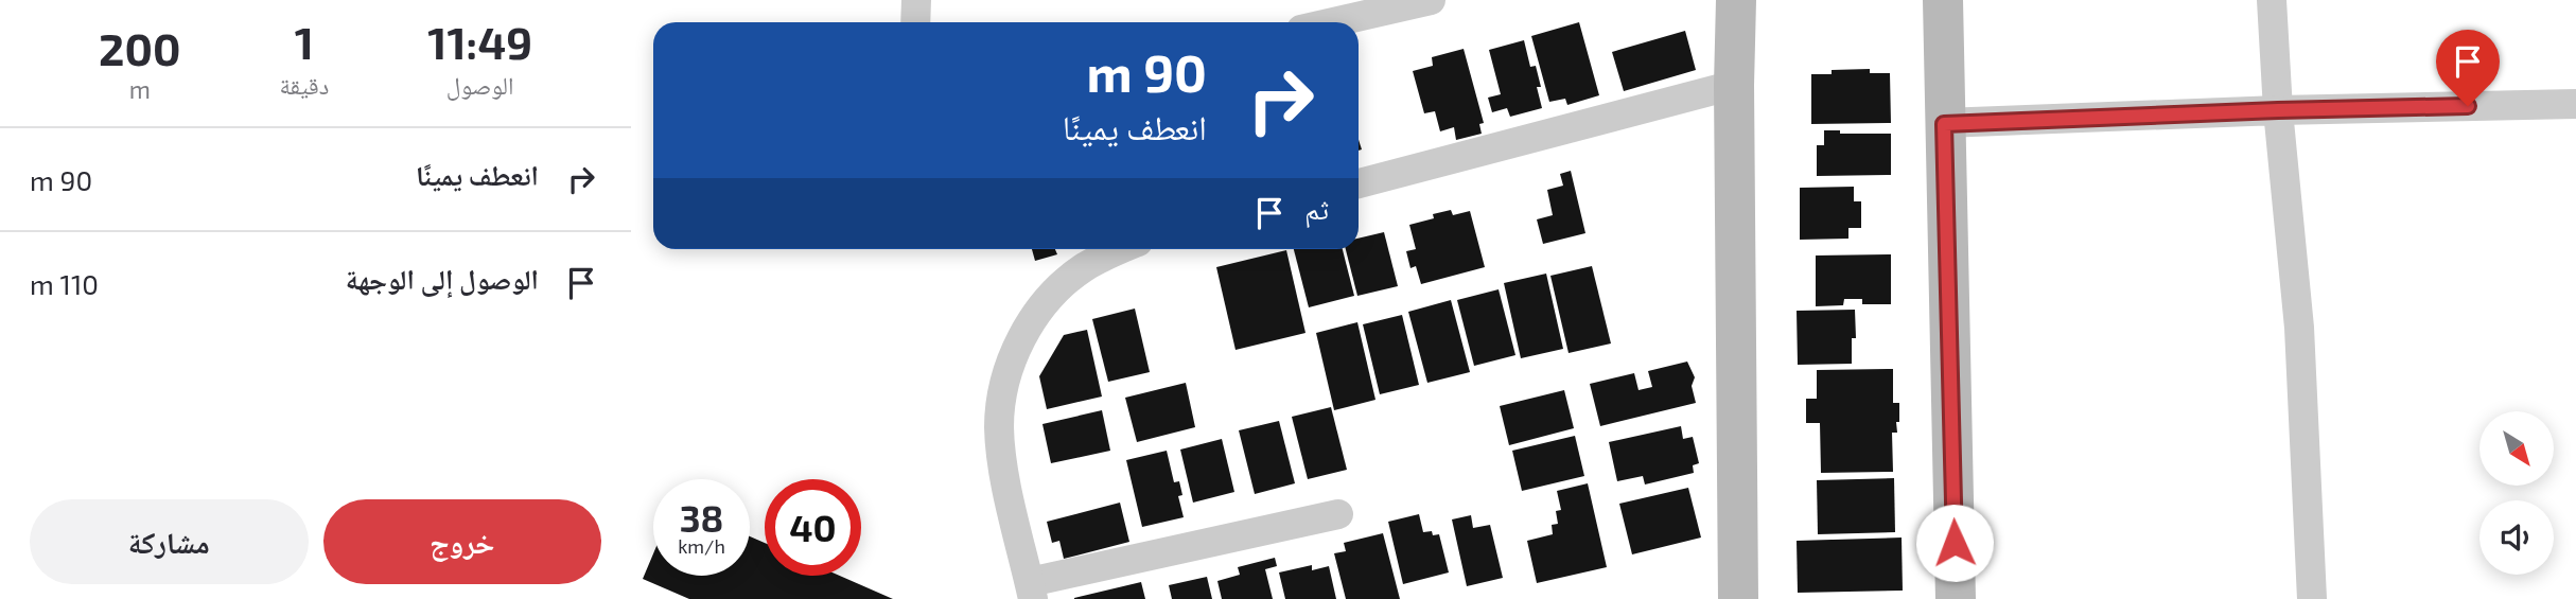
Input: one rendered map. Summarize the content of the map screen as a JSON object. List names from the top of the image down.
{
  "north": "bottom right",
  "page": {
    "eta": [
      "11:49",
      "الوصول",
      "1",
      "دقيقة",
      "200",
      "m"
    ],
    "turn": ["90 m", "انعطف يمينًا"],
    "list": [
      {
        "name": "انعطف يمينًا",
        "value": "90 m"
      },
      {
        "name": "الوصول إلى الوجهة",
        "value": "110 m"
      }
    ],
    "then": "ثم",
    "speed": "38 km/h",
    "limit": "40",
    "buttons": ["خروج", "مشاركة"]
  }
}
